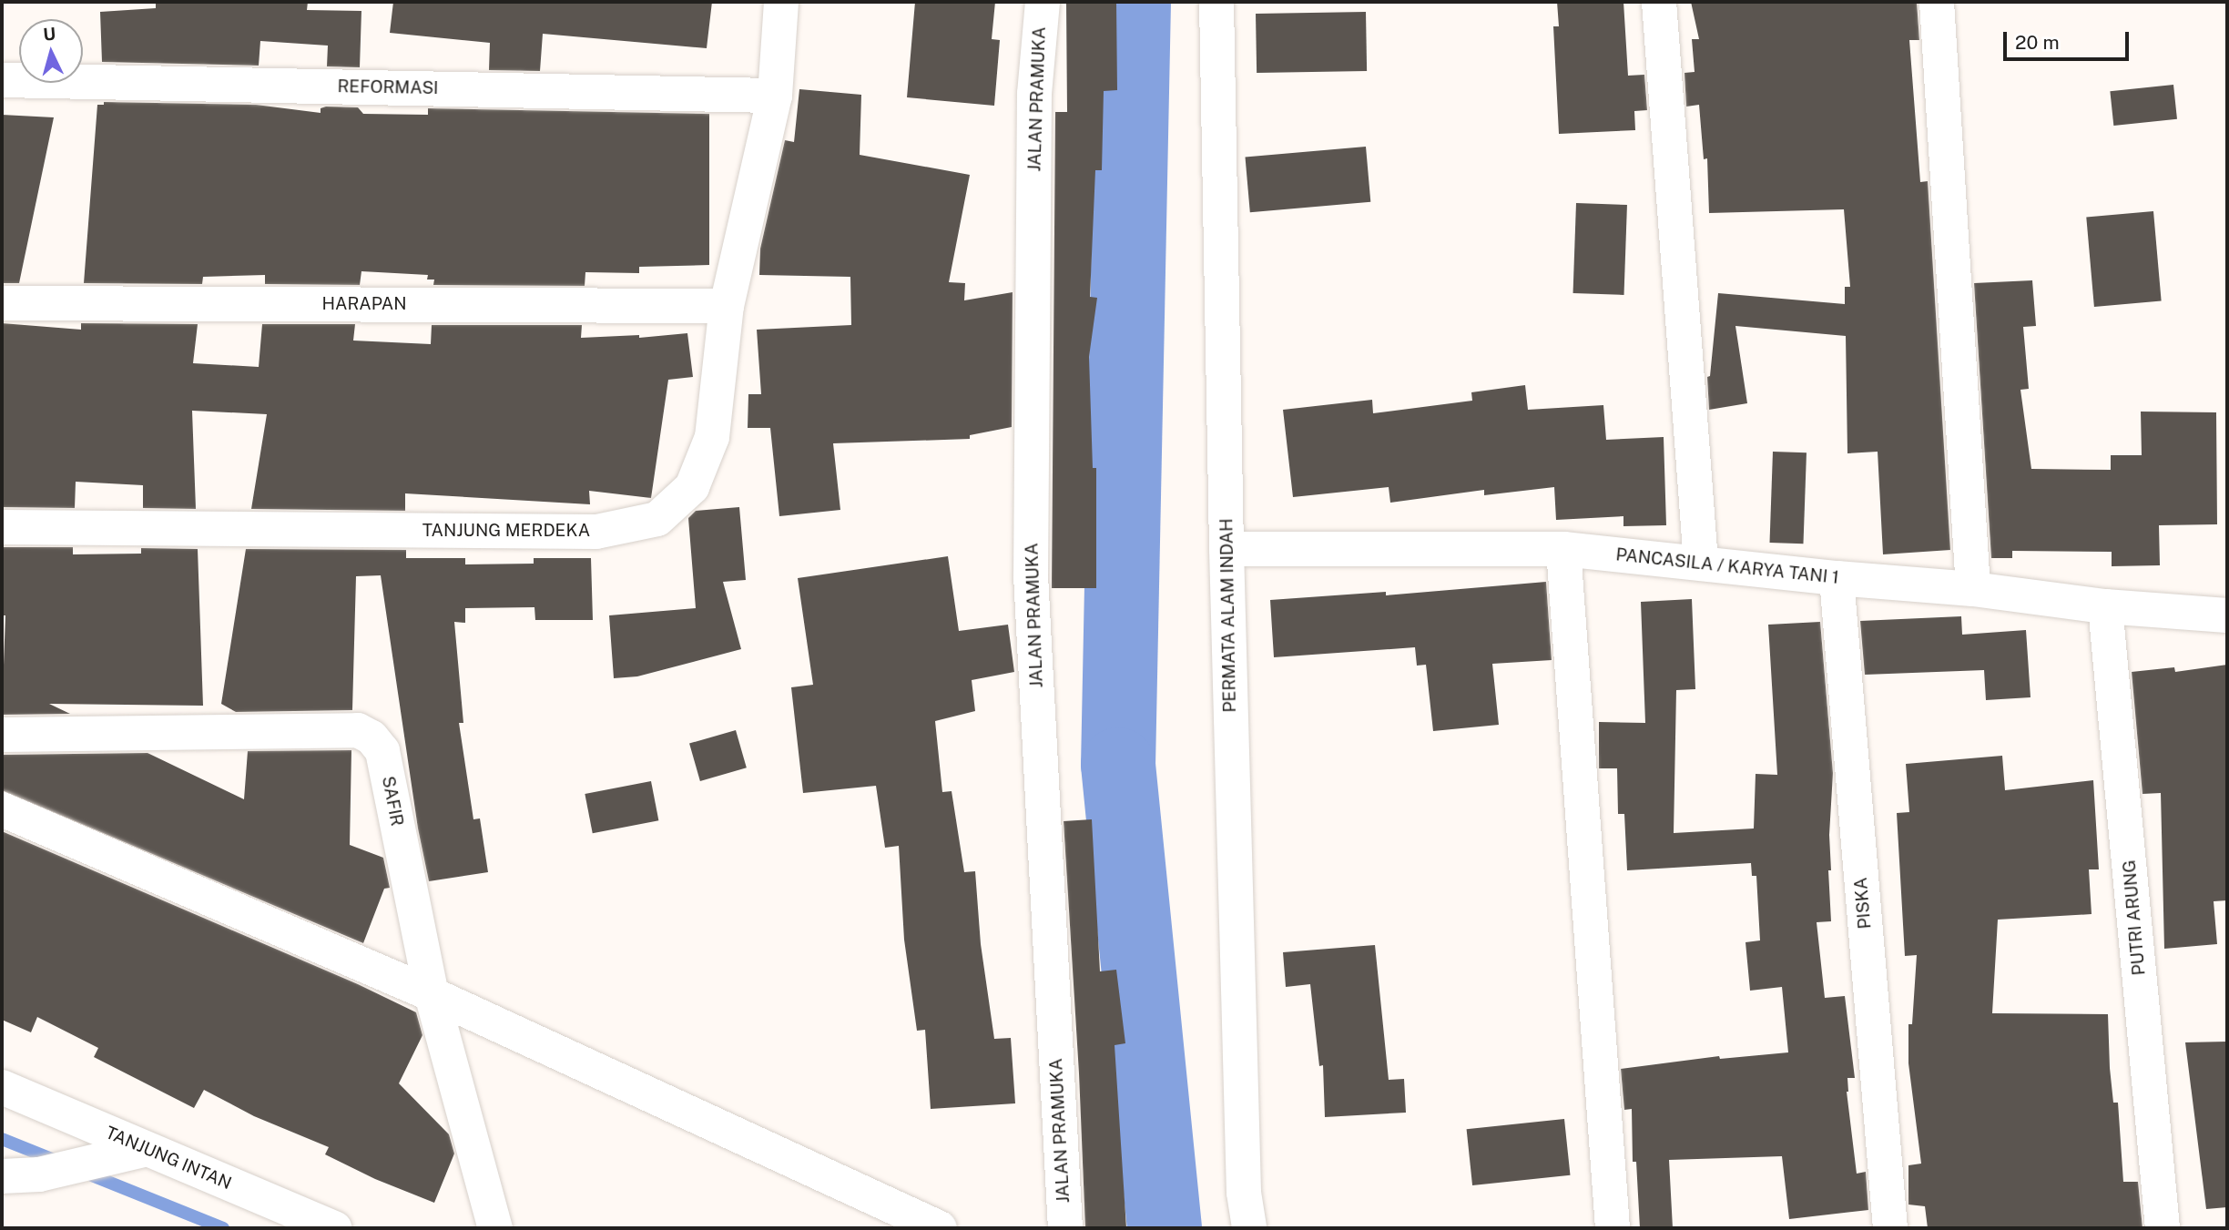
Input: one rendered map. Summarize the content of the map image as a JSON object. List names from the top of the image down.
{
  "streets": {
    "street": [
      "REFORMASI",
      "JALAN PRAMUKA",
      "HARAPAN",
      "TANJUNG MERDEKA",
      "PANCASILA / KARYA TANI 1",
      "PERMATA ALAM INDAH",
      "SAFIR",
      "PISKA",
      "PUTRI ARUNG",
      "TANJUNG INTAN"
    ]
  },
  "crossings": [
    ["REFORMASI", "TANJUNG MERDEKA"],
    ["HARAPAN", "TANJUNG MERDEKA"],
    ["PANCASILA / KARYA TANI 1", "PERMATA ALAM INDAH"],
    ["PANCASILA / KARYA TANI 1", "PISKA"],
    ["PANCASILA / KARYA TANI 1", "PUTRI ARUNG"]
  ],
  "scale_bar": "20 m",
  "north": "top"
}
